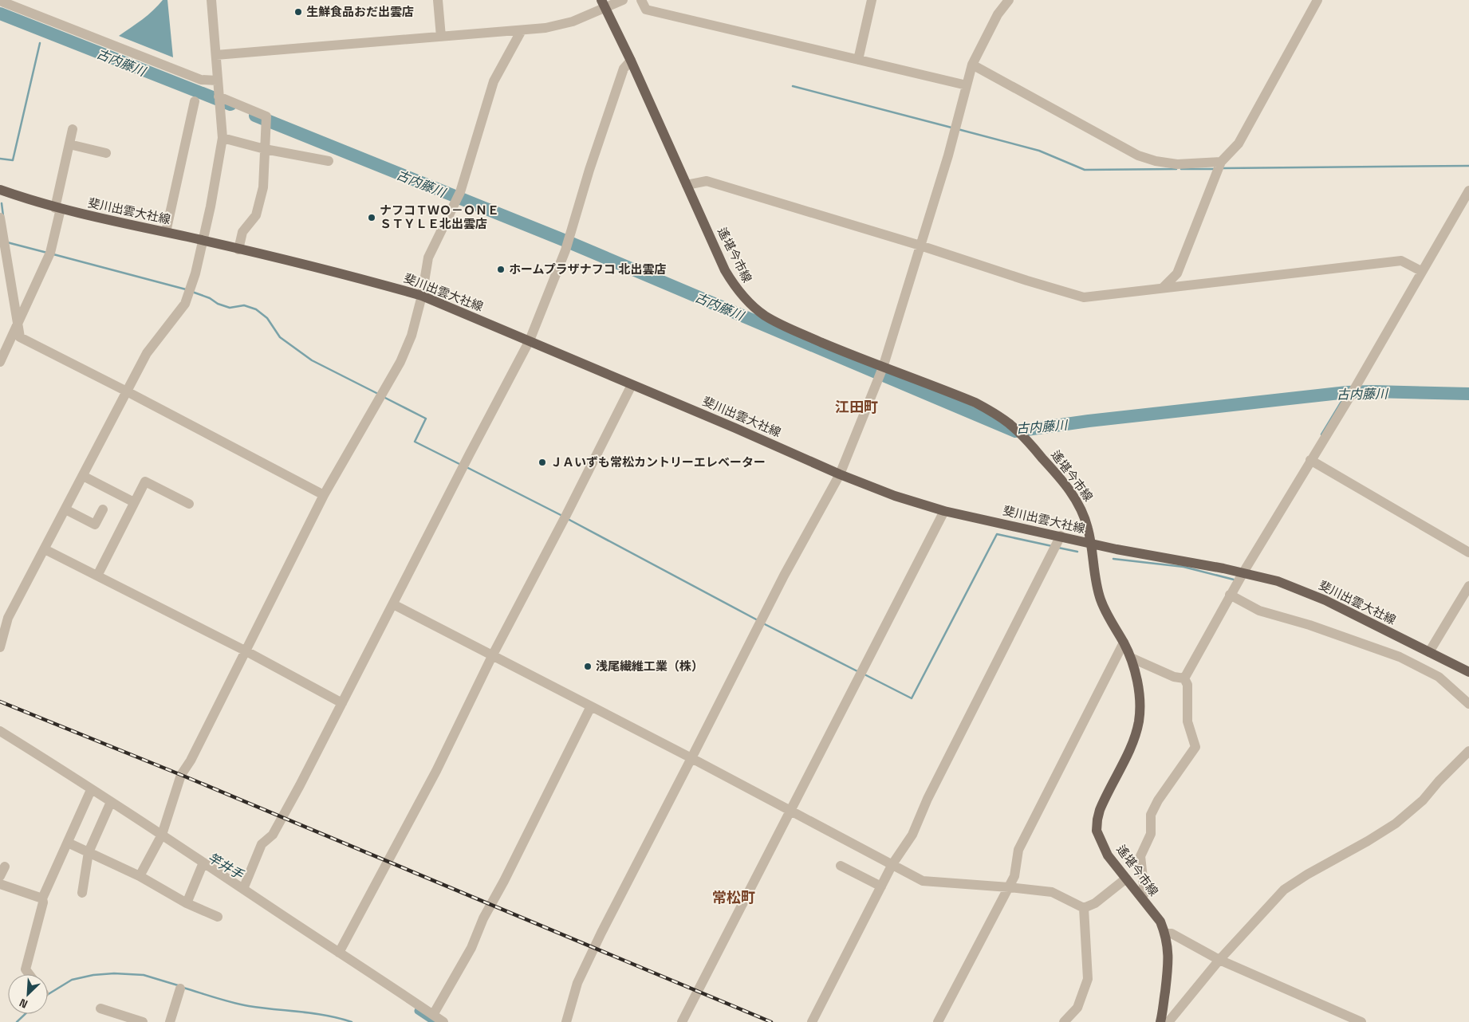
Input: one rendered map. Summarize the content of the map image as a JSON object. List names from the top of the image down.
{
  "streets": {
    "main road": ["斐川出雲大社線", "遙堪今市線"]
  },
  "crossings": [
    ["斐川出雲大社線", "遙堪今市線"]
  ],
  "districts": ["江田町", "常松町"],
  "water": ["古内藤川", "竿井手"],
  "places": [
    "生鮮食品おだ出雲店",
    "ナフコＴＷＯ－ＯＮＥ ＳＴＹＬＥ北出雲店",
    "ホームプラザナフコ 北出雲店",
    "ＪＡいずも常松カントリーエレベーター",
    "浅尾繊維工業（株）"
  ],
  "north": "bottom left"
}
